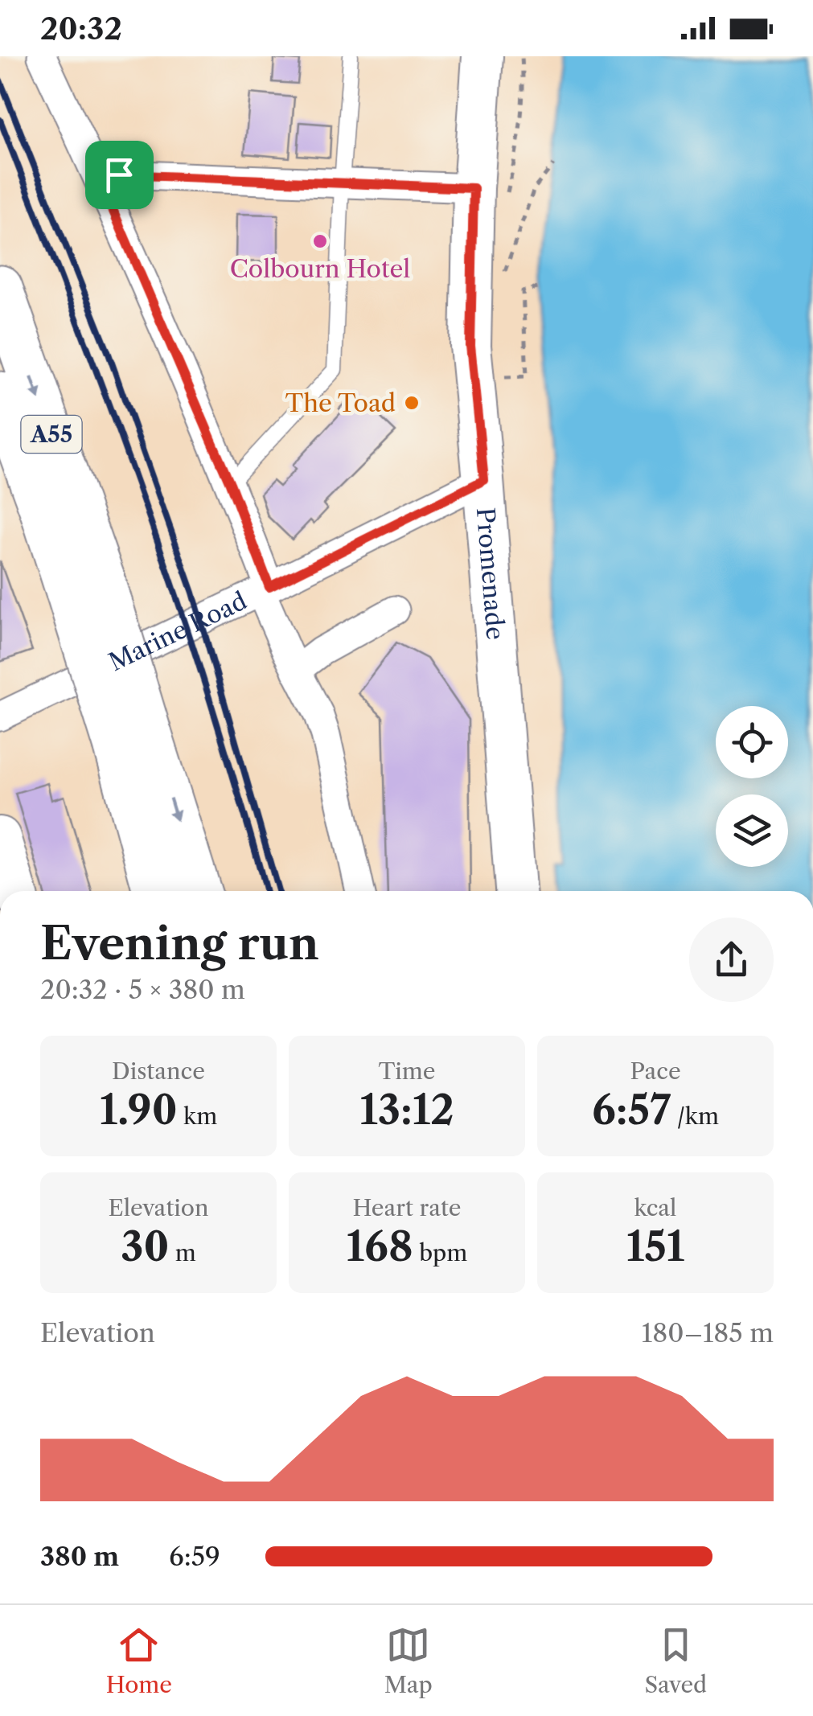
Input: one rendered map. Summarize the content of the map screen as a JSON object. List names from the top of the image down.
{
  "streets": {
    "highway": ["A55"],
    "street": ["Promenade", "Marine Road"]
  },
  "crossings": [
    ["Promenade", "Marine Road"]
  ],
  "places": ["Colbourn Hotel", "The Toad"],
  "page": {
    "status": "20:32",
    "heading": ["Evening run", "20:32 · 5 × 380 m"],
    "stats": [
      ["Distance", "1.90 km"],
      ["Time", "13:12"],
      ["Pace", "6:57 /km"],
      ["Elevation", "30 m"],
      ["Heart rate", "168 bpm"],
      ["kcal", "151"]
    ],
    "chart": ["Elevation", "180–185 m"],
    "list": [
      {
        "name": "380 m",
        "note": "6:59"
      }
    ],
    "tabs": ["Home", "Map", "Saved"]
  }
}
